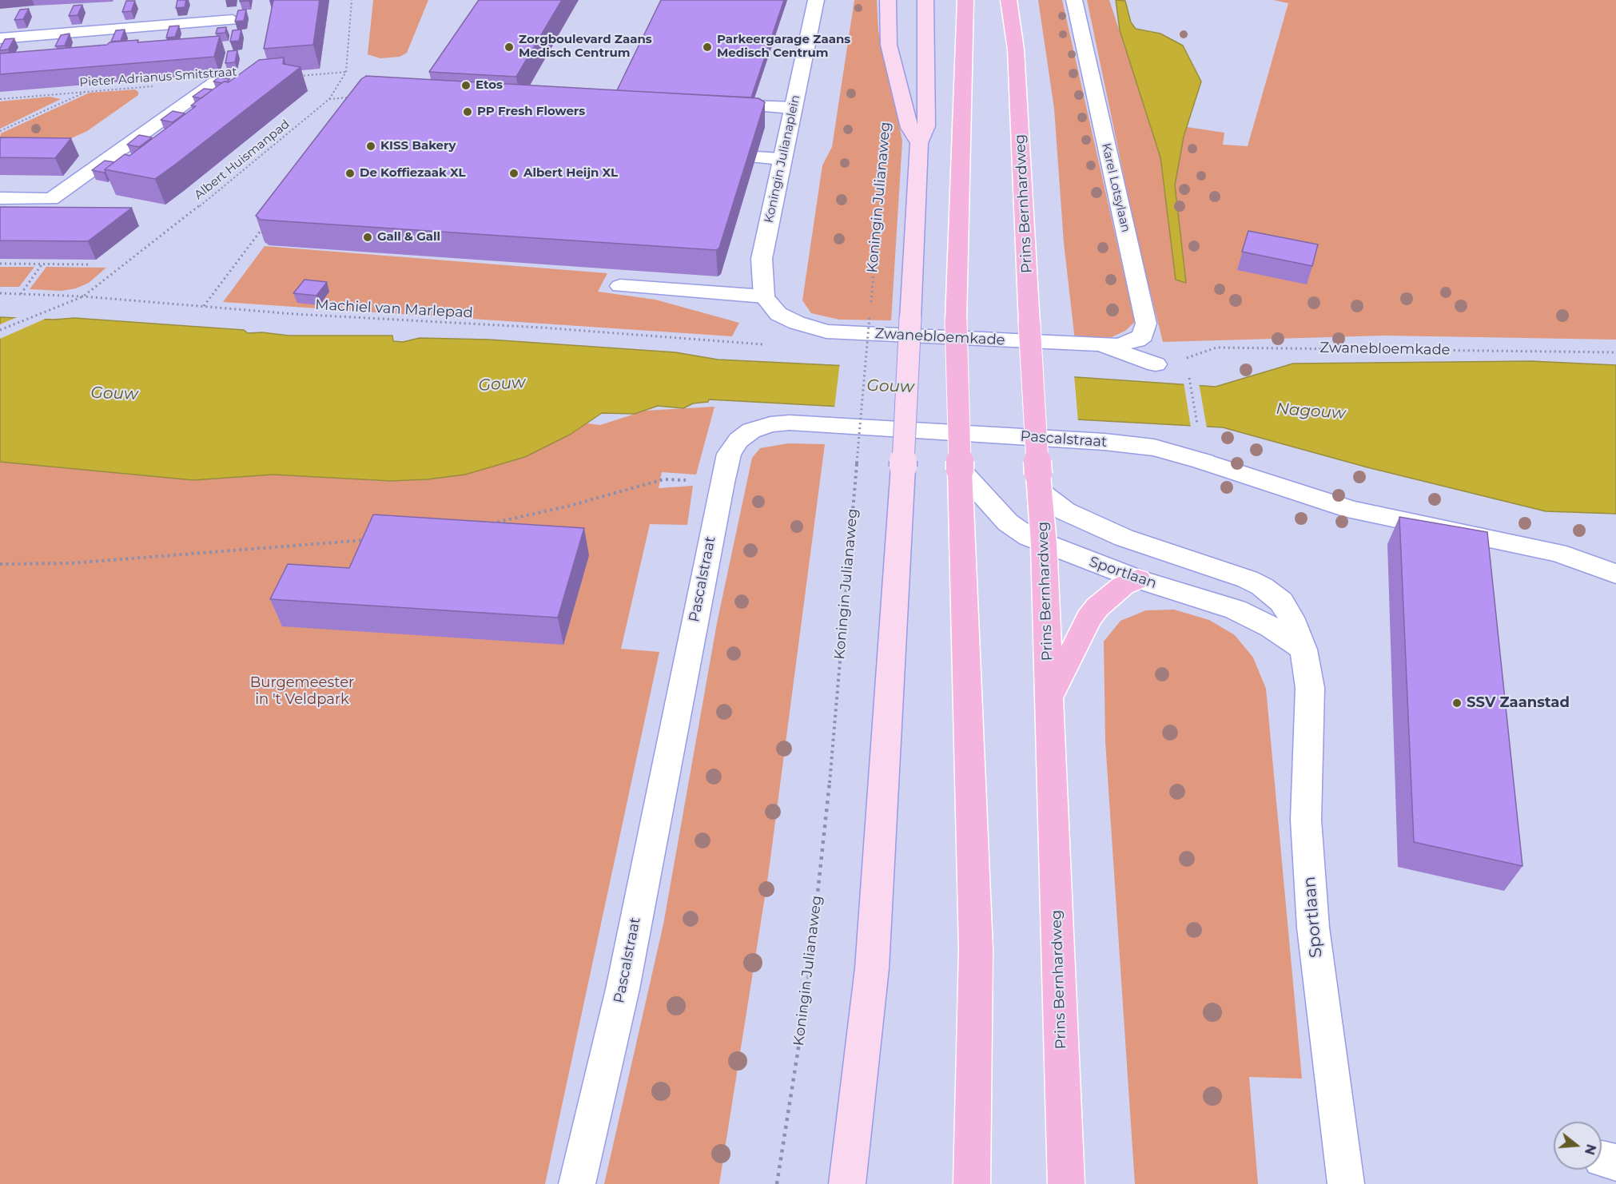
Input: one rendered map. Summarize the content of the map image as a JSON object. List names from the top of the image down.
{
  "streets": {
    "main road": ["Koningin Julianaweg", "Prins Bernhardweg"],
    "street": [
      "Koningin Julianaplein",
      "Karel Lotsylaan",
      "Zwanebloemkade",
      "Pascalstraat",
      "Sportlaan"
    ],
    "path": ["Pieter Adrianus Smitstraat", "Albert Huismanpad", "Machiel van Marlepad"]
  },
  "crossings": [
    ["Koningin Julianaplein", "Zwanebloemkade"],
    ["Albert Huismanpad", "Machiel van Marlepad"],
    ["Karel Lotsylaan", "Zwanebloemkade"],
    ["Prins Bernhardweg", "Sportlaan"]
  ],
  "water": ["Gouw", "Nagouw"],
  "parks": ["Burgemeester in 't Veldpark"],
  "places": [
    "Zorgboulevard Zaans Medisch Centrum",
    "Parkeergarage Zaans Medisch Centrum",
    "Etos",
    "PP Fresh Flowers",
    "KISS Bakery",
    "De Koffiezaak XL",
    "Albert Heijn XL",
    "Gall & Gall",
    "SSV Zaanstad"
  ],
  "north": "right"
}
